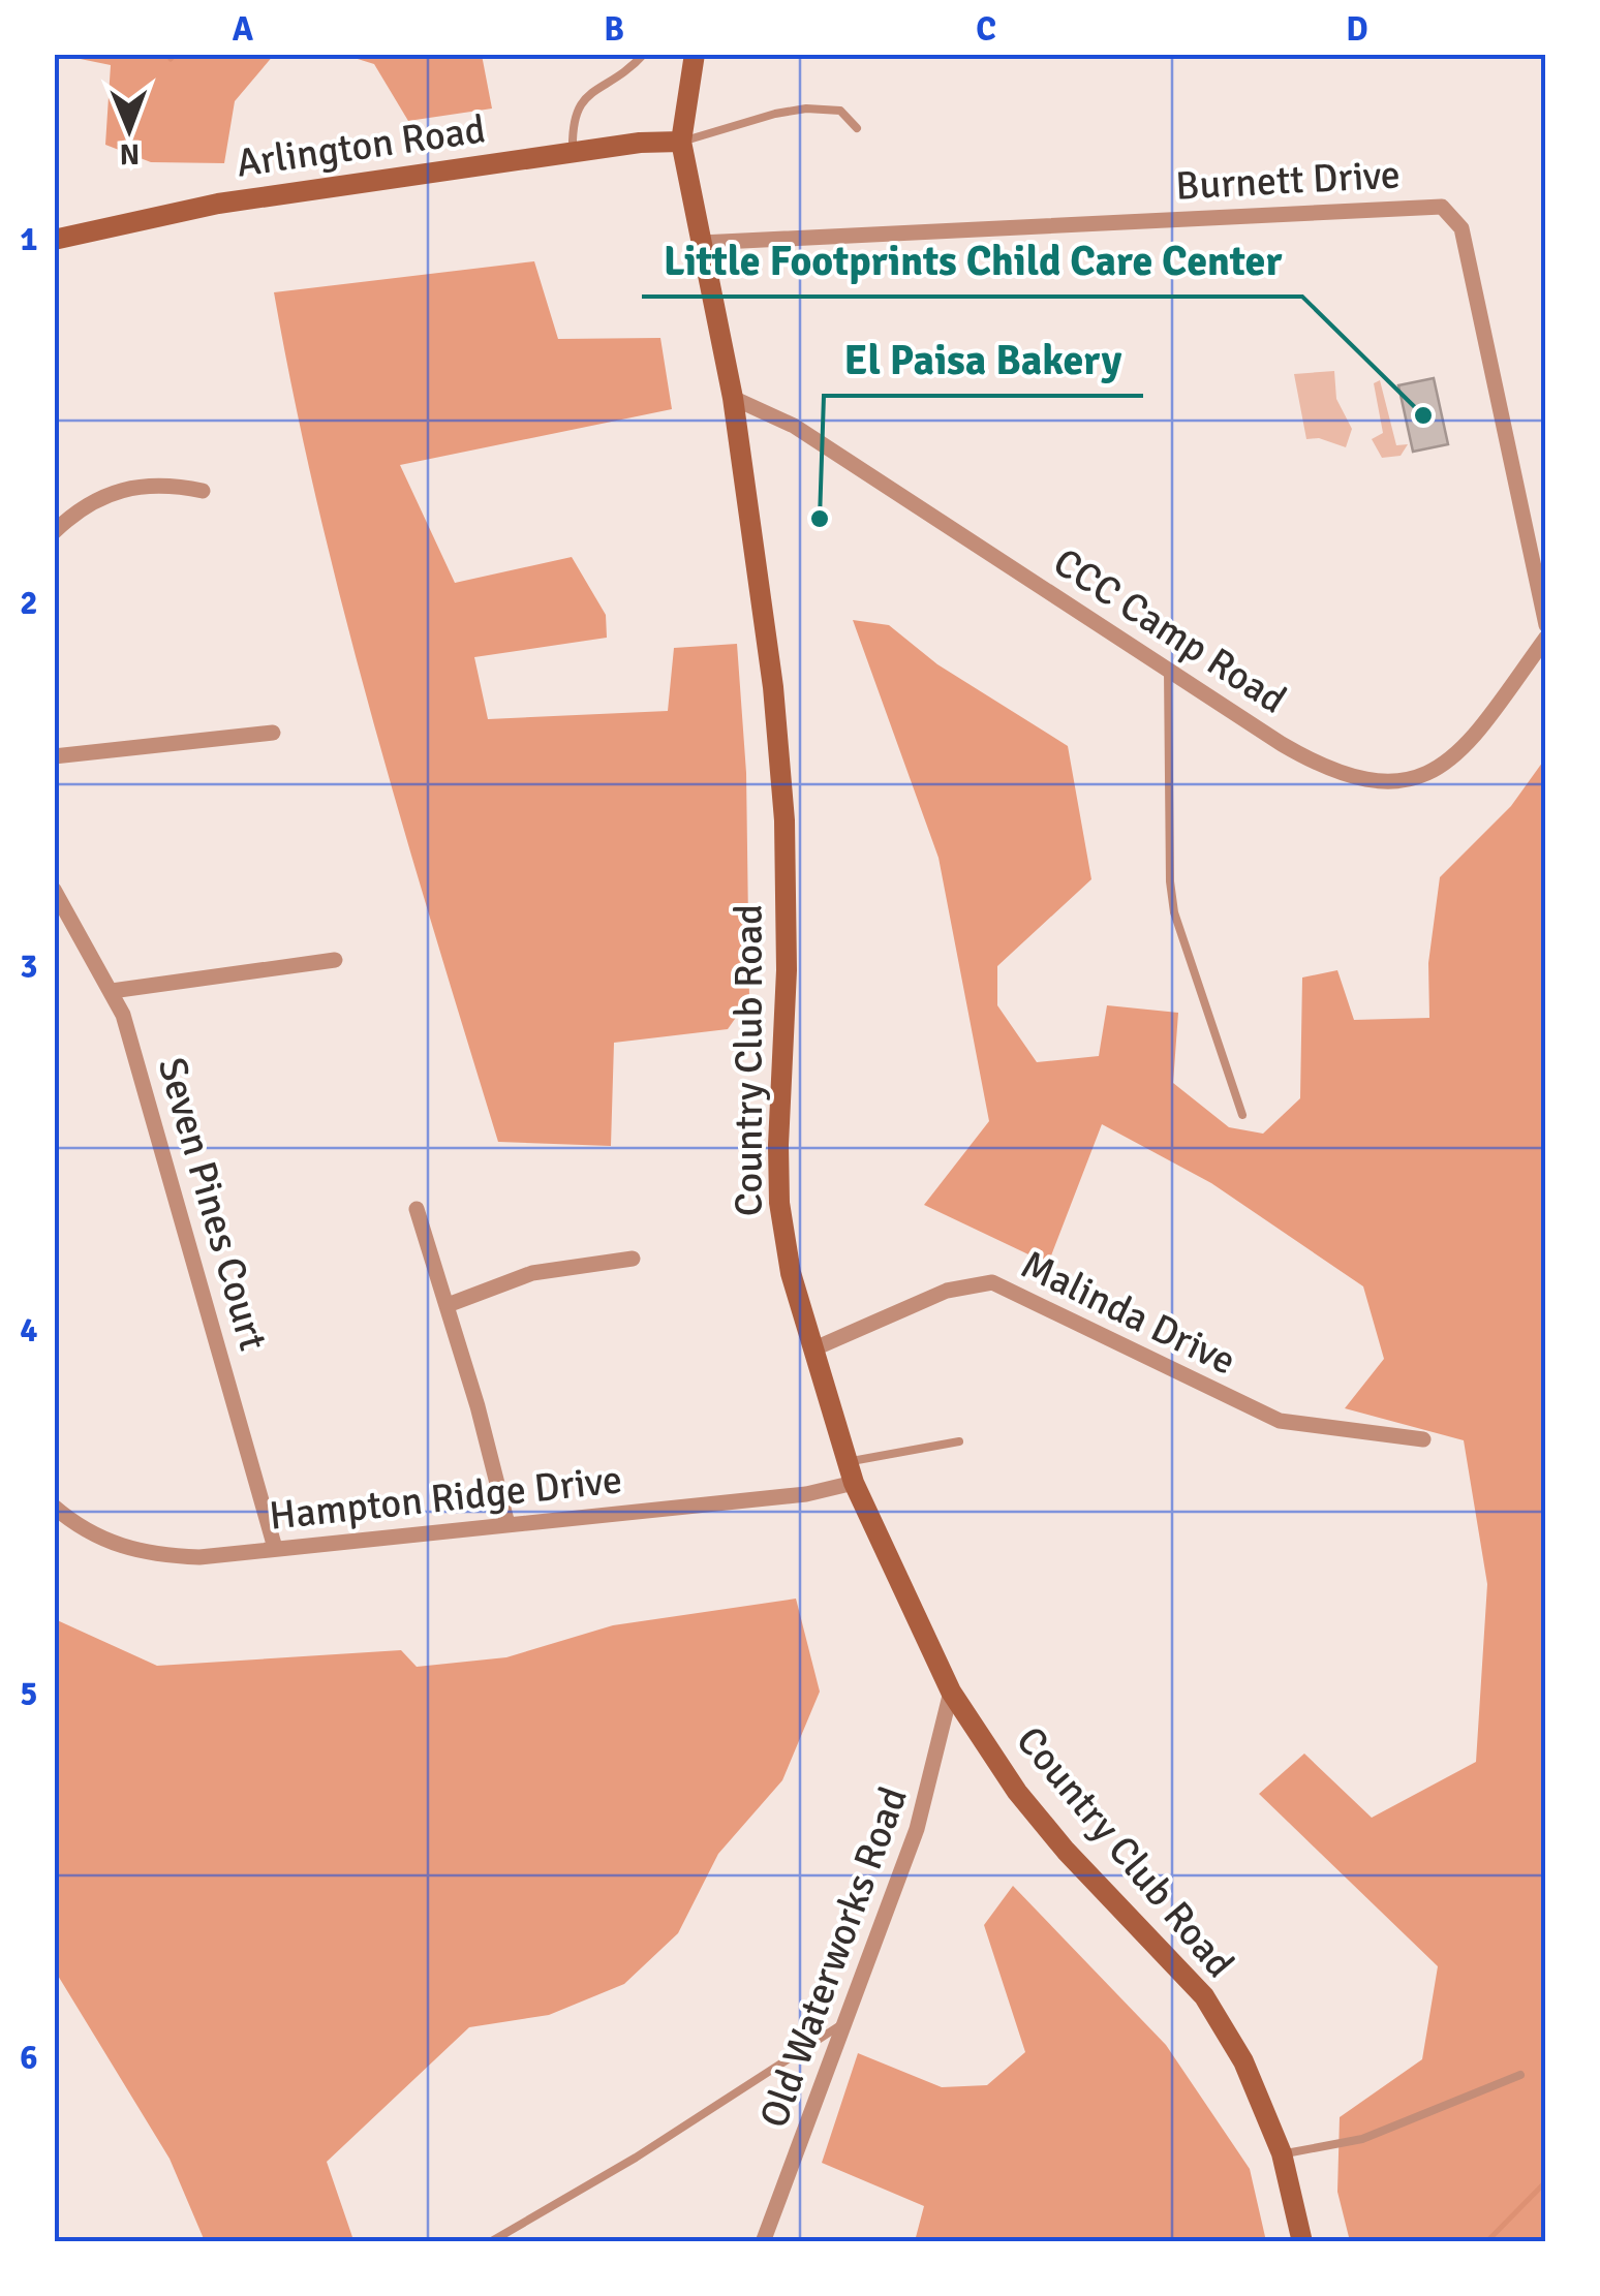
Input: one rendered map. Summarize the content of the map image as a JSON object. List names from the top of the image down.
{
  "streets": {
    "street": [
      "Arlington Road",
      "Burnett Drive",
      "CCC Camp Road",
      "Country Club Road",
      "Seven Pines Court",
      "Malinda Drive",
      "Hampton Ridge Drive",
      "Old Waterworks Road"
    ]
  },
  "crossings": [
    ["Arlington Road", "Country Club Road"],
    ["Burnett Drive", "Country Club Road"],
    ["CCC Camp Road", "Country Club Road"],
    ["Country Club Road", "Malinda Drive"],
    ["Country Club Road", "Hampton Ridge Drive"],
    ["Country Club Road", "Old Waterworks Road"],
    ["Seven Pines Court", "Hampton Ridge Drive"]
  ],
  "places": ["Little Footprints Child Care Center", "El Paisa Bakery"],
  "north": "bottom",
  "grid": {
    "columns": [
      "A",
      "B",
      "C",
      "D"
    ],
    "rows": [
      "1",
      "2",
      "3",
      "4",
      "5",
      "6"
    ]
  }
}
